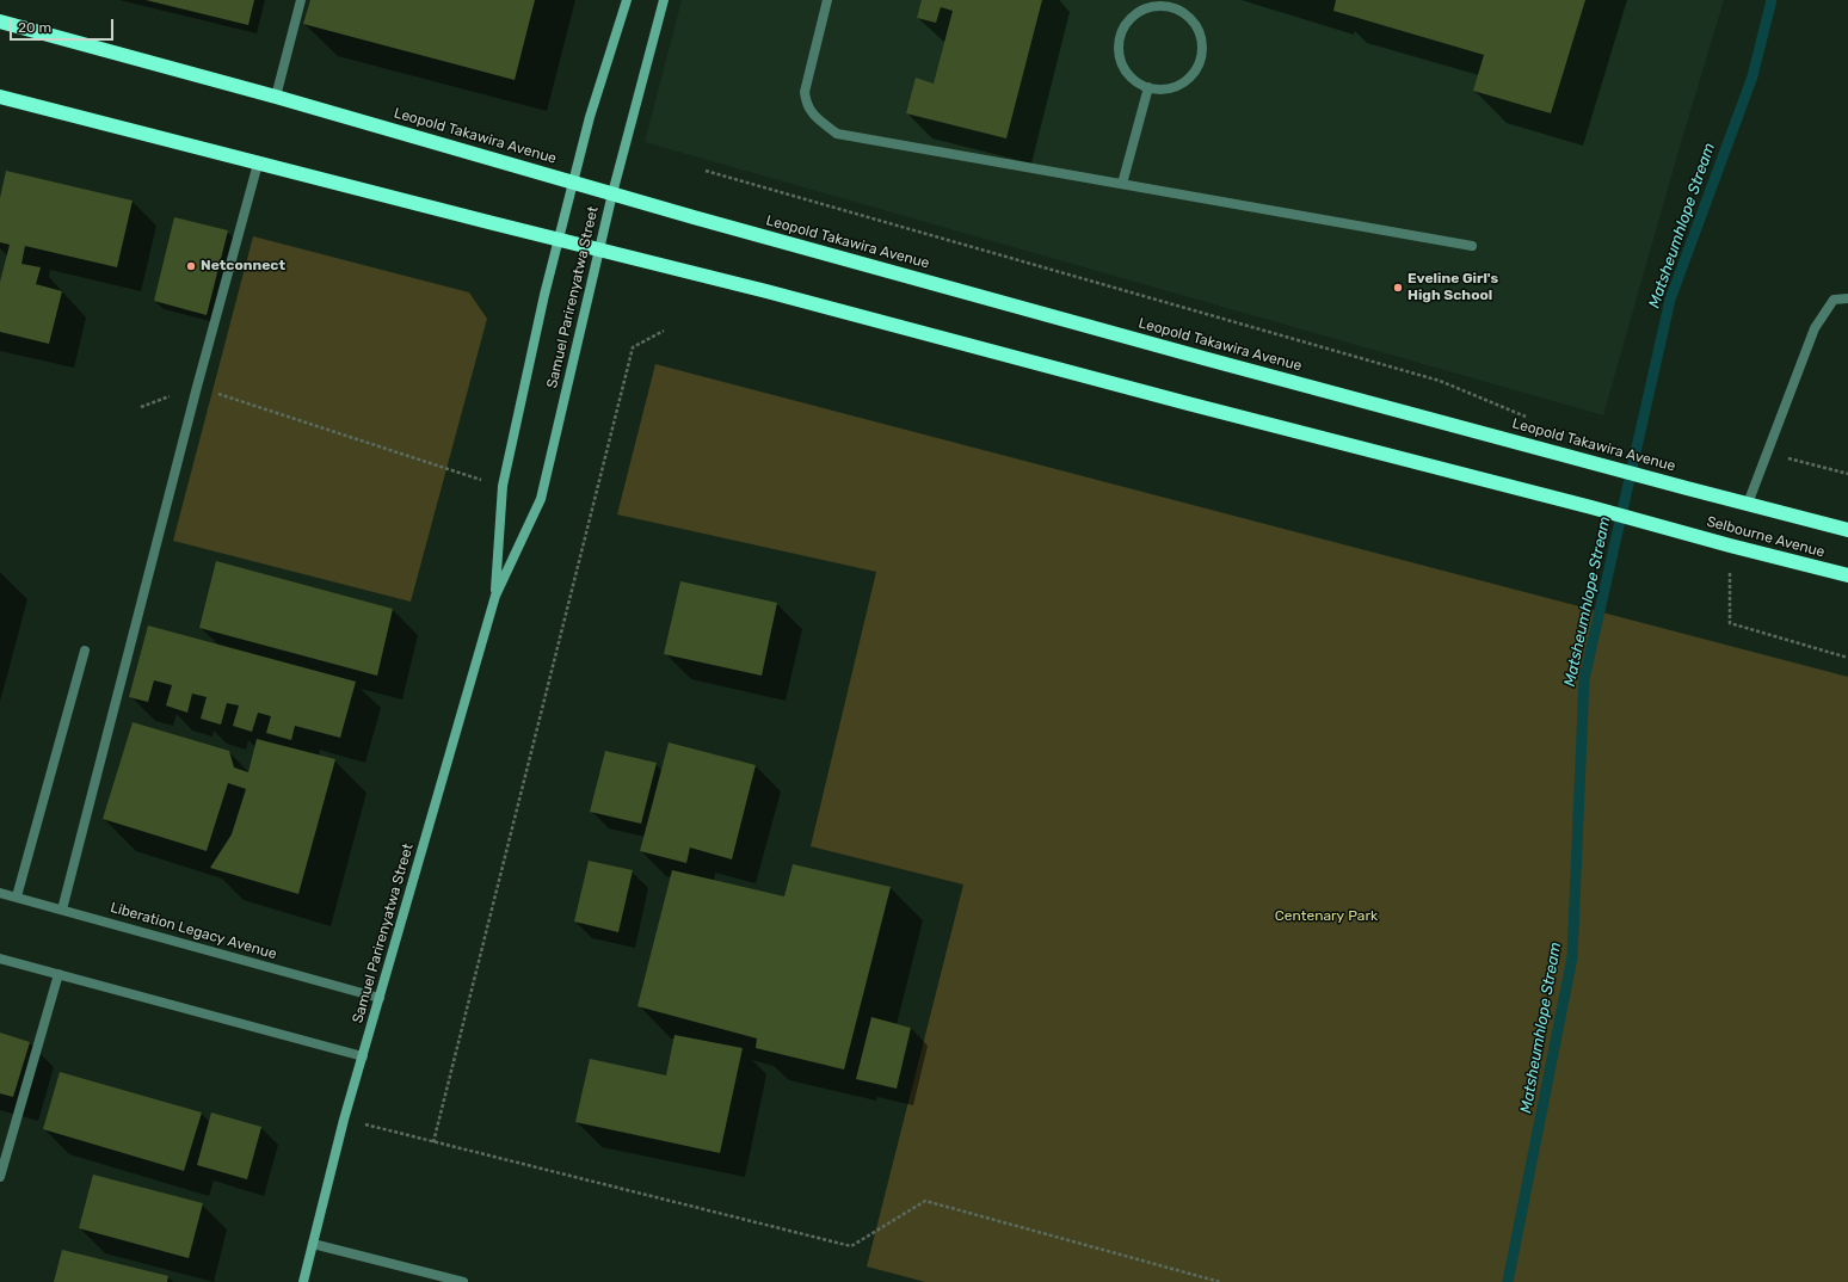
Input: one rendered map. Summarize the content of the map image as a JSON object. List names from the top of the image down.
{
  "streets": {
    "highway": ["Leopold Takawira Avenue", "Selbourne Avenue"],
    "street": ["Samuel Parirenyatwa Street", "Liberation Legacy Avenue"]
  },
  "crossings": [
    ["Leopold Takawira Avenue", "Samuel Parirenyatwa Street"],
    ["Leopold Takawira Avenue", "Selbourne Avenue"],
    ["Samuel Parirenyatwa Street", "Selbourne Avenue"],
    ["Samuel Parirenyatwa Street", "Liberation Legacy Avenue"]
  ],
  "water": ["Matsheumhlope Stream"],
  "parks": ["Centenary Park"],
  "places": ["Netconnect", "Eveline Girl's High School"],
  "scale_bar": "20 m"
}
